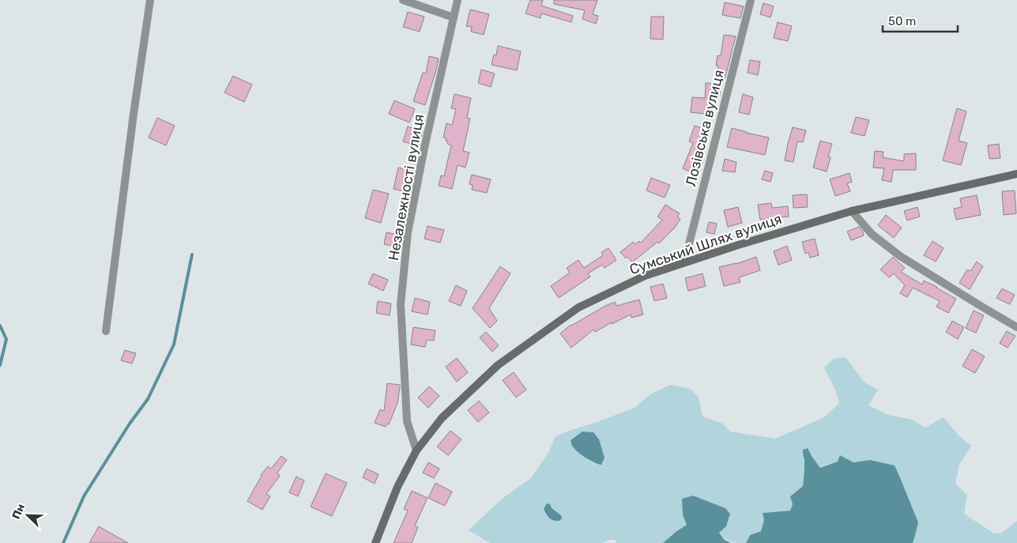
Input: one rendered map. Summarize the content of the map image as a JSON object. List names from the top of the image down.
{
  "streets": {
    "main road": ["Сумський Шлях вулиця"],
    "street": ["Лозівська вулиця", "Незалежності вулиця"]
  },
  "crossings": [
    ["Лозівська вулиця", "Сумський Шлях вулиця"],
    ["Незалежності вулиця", "Сумський Шлях вулиця"]
  ],
  "scale_bar": "50 m",
  "north": "top left"
}
